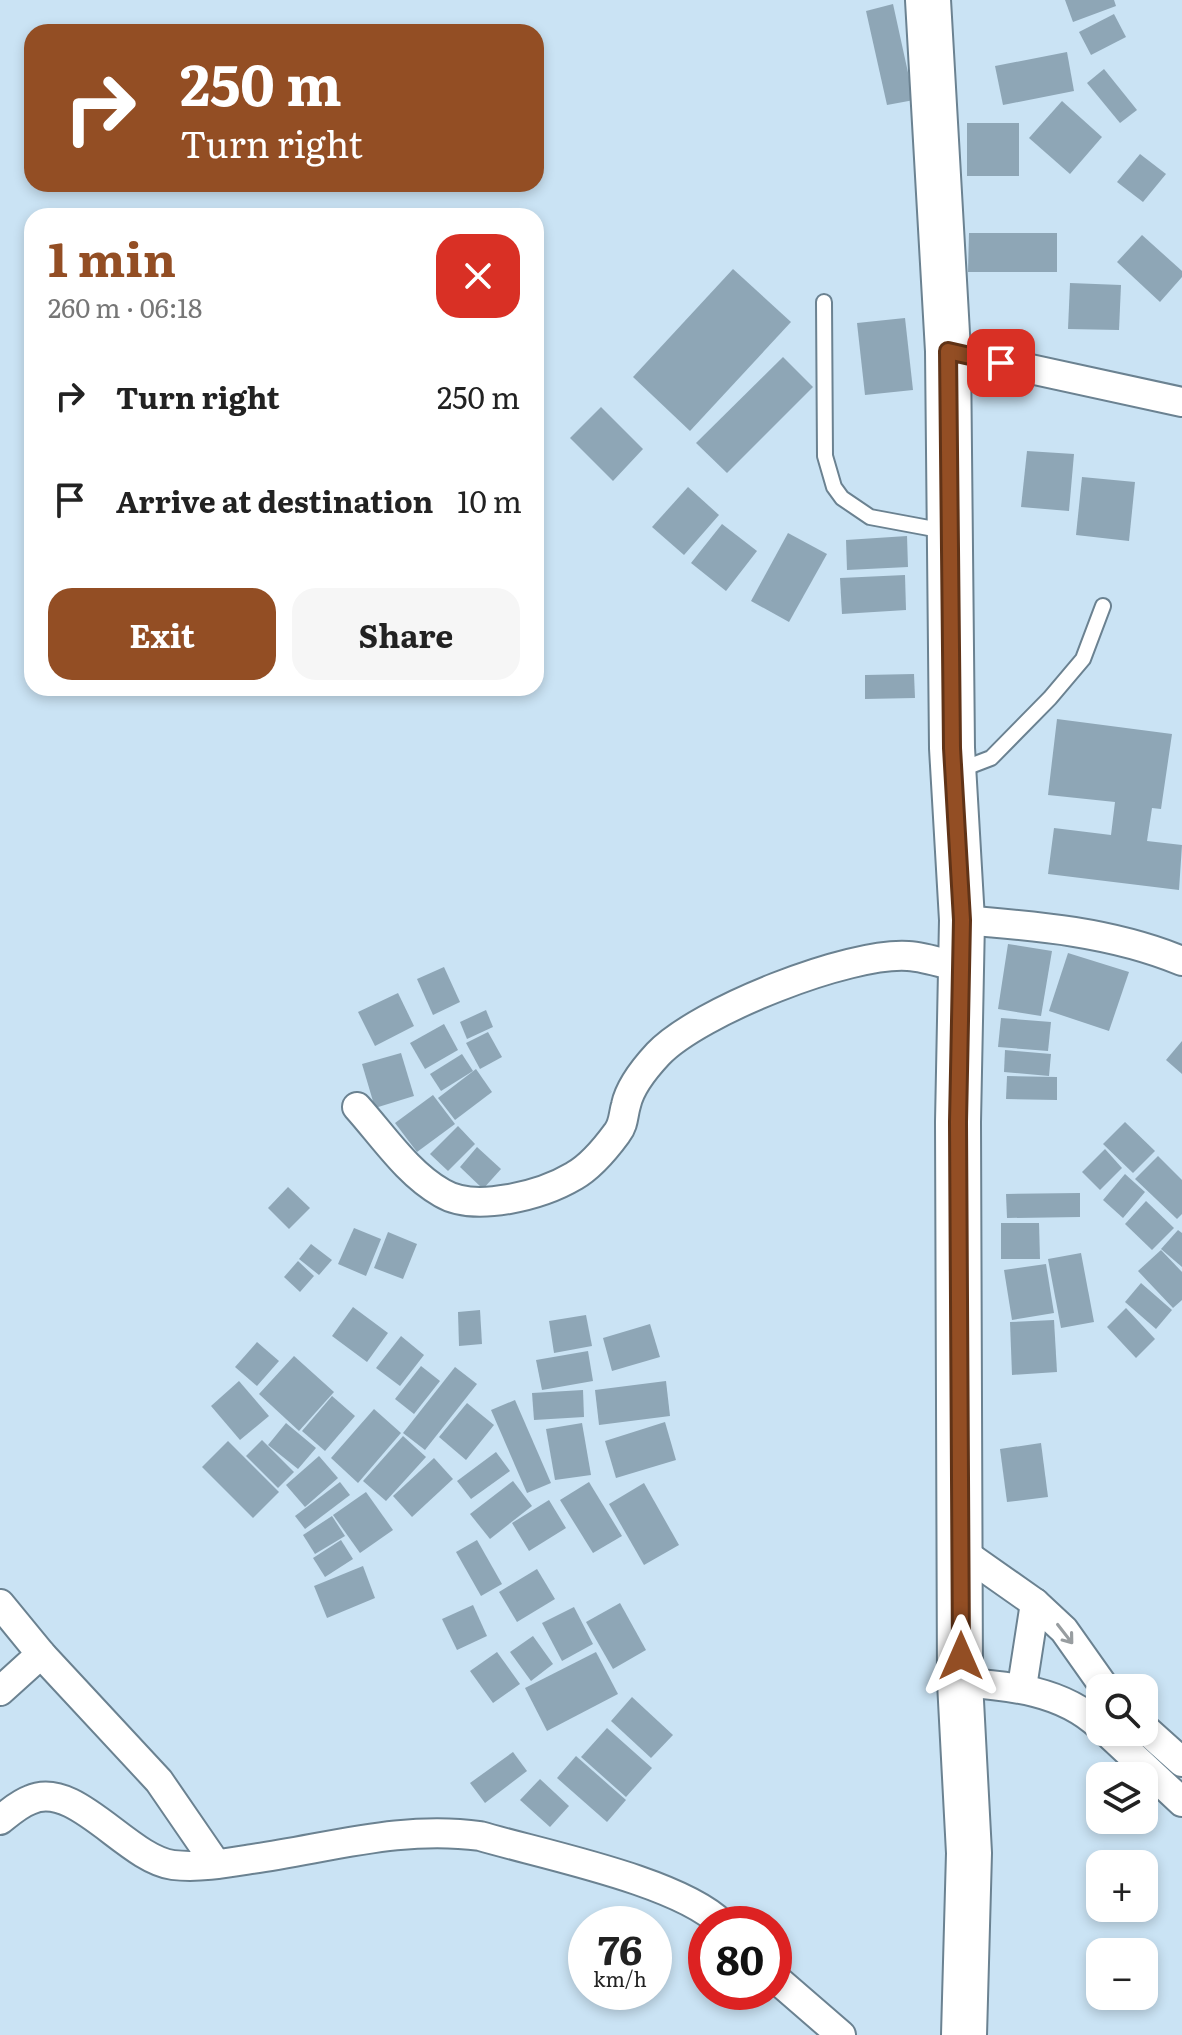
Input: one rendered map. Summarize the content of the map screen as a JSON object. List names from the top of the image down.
{
  "page": {
    "turn": ["250 m", "Turn right"],
    "heading": ["1 min", "260 m · 06:18"],
    "list": [
      {
        "name": "Turn right",
        "value": "250 m"
      },
      {
        "name": "Arrive at destination",
        "value": "10 m"
      }
    ],
    "buttons": ["Exit", "Share"],
    "map_buttons": ["+", "−"],
    "speed": "76 km/h",
    "limit": "80"
  }
}
